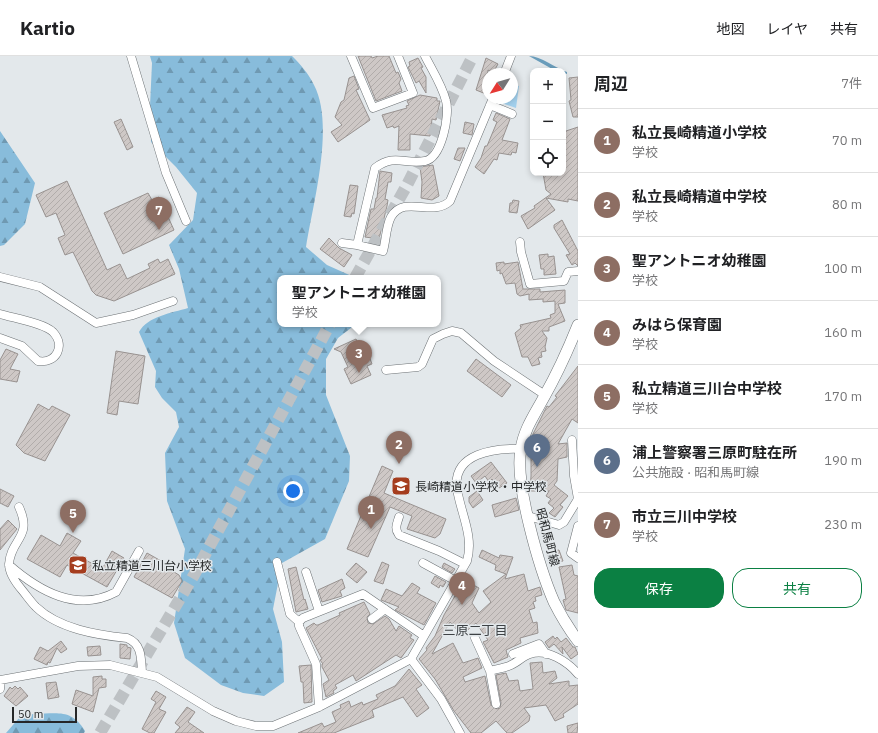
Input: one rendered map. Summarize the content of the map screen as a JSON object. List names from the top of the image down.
{
  "streets": {
    "main road": ["昭和馬町線"]
  },
  "districts": ["三原二丁目"],
  "places": {
    "school or university": ["長崎精道小学校・中学校", "私立精道三川台小学校"]
  },
  "scale_bar": "50 m",
  "north": "bottom left",
  "page": {
    "header": "Kartio",
    "nav": ["地図", "レイヤ", "共有"],
    "heading": ["周辺", "7件"],
    "map_buttons": ["+", "−"],
    "list": [
      {
        "mark": "1",
        "name": "私立長崎精道小学校",
        "note": "学校",
        "value": "70 m"
      },
      {
        "mark": "2",
        "name": "私立長崎精道中学校",
        "note": "学校",
        "value": "80 m"
      },
      {
        "mark": "3",
        "name": "聖アントニオ幼稚園",
        "note": "学校",
        "value": "100 m"
      },
      {
        "mark": "4",
        "name": "みはら保育園",
        "note": "学校",
        "value": "160 m"
      },
      {
        "mark": "5",
        "name": "私立精道三川台中学校",
        "note": "学校",
        "value": "170 m"
      },
      {
        "mark": "6",
        "name": "浦上警察署三原町駐在所",
        "note": "公共施設 · 昭和馬町線",
        "value": "190 m"
      },
      {
        "mark": "7",
        "name": "市立三川中学校",
        "note": "学校",
        "value": "230 m"
      }
    ],
    "pins": [
      "7",
      "3",
      "2",
      "6",
      "1",
      "5",
      "4"
    ],
    "popup": ["聖アントニオ幼稚園", "学校"],
    "buttons": ["保存", "共有"],
    "scale": "50 m"
  }
}
